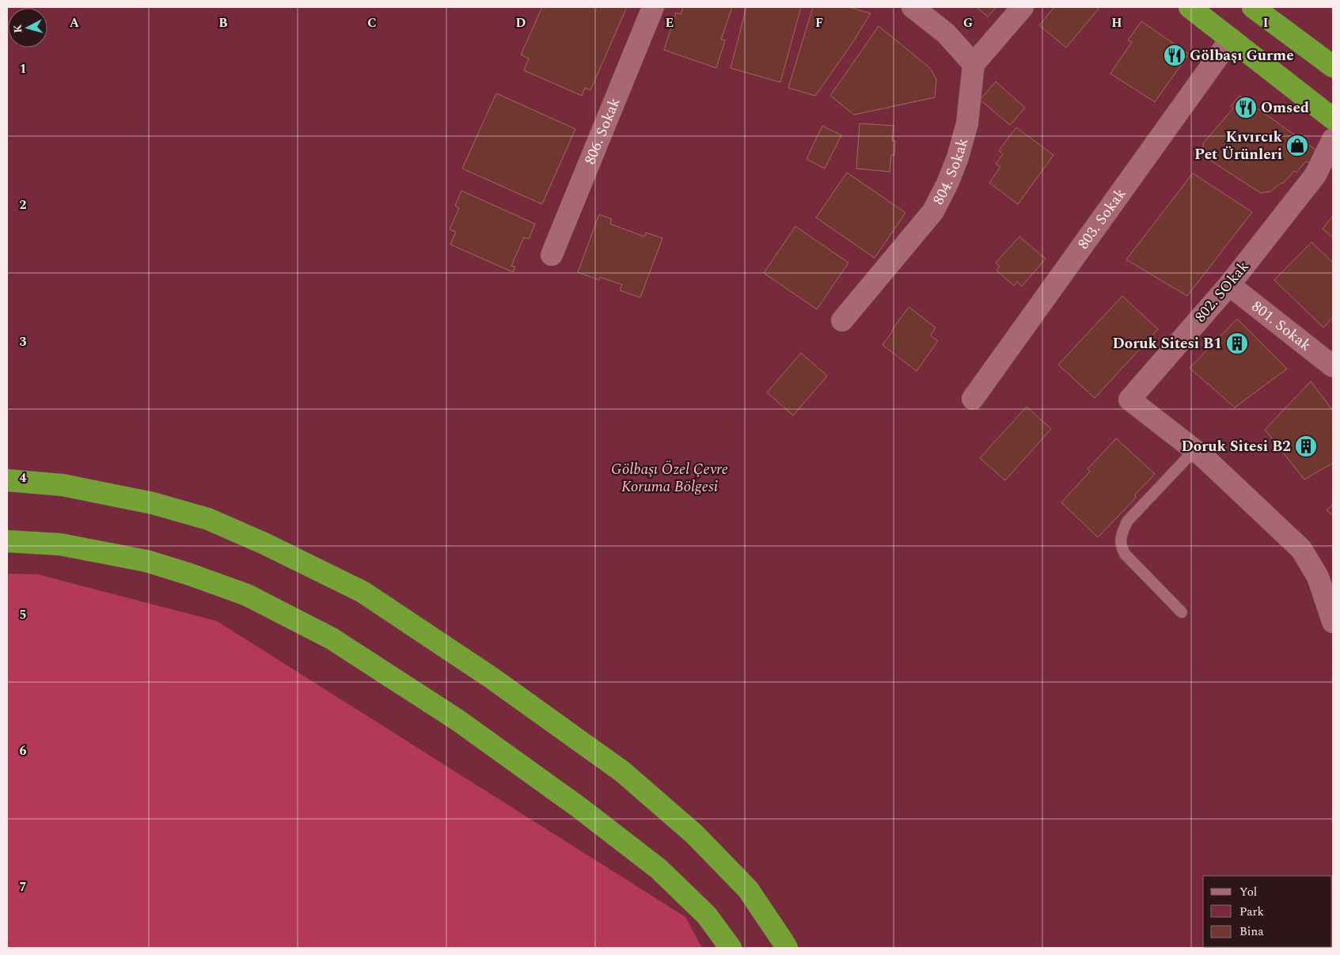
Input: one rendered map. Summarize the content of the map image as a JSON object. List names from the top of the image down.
{
  "streets": {
    "street": [
      "806. Sokak",
      "804. Sokak",
      "803. Sokak",
      "802. SOkak",
      "801. Sokak"
    ]
  },
  "crossings": [
    ["802. SOkak", "801. Sokak"]
  ],
  "parks": ["Gölbaşı Özel Çevre Koruma Bölgesi"],
  "places": {
    "restaurant": ["Gölbaşı Gurme", "Omsed"],
    "shop": ["Kıvırcık Pet Ürünleri"],
    "building": ["Doruk Sitesi B1", "Doruk Sitesi B2"]
  },
  "legend": ["Yol", "Park", "Bina"],
  "north": "left",
  "grid": {
    "columns": [
      "A",
      "B",
      "C",
      "D",
      "E",
      "F",
      "G",
      "H",
      "I"
    ],
    "rows": [
      "1",
      "2",
      "3",
      "4",
      "5",
      "6",
      "7"
    ]
  }
}
